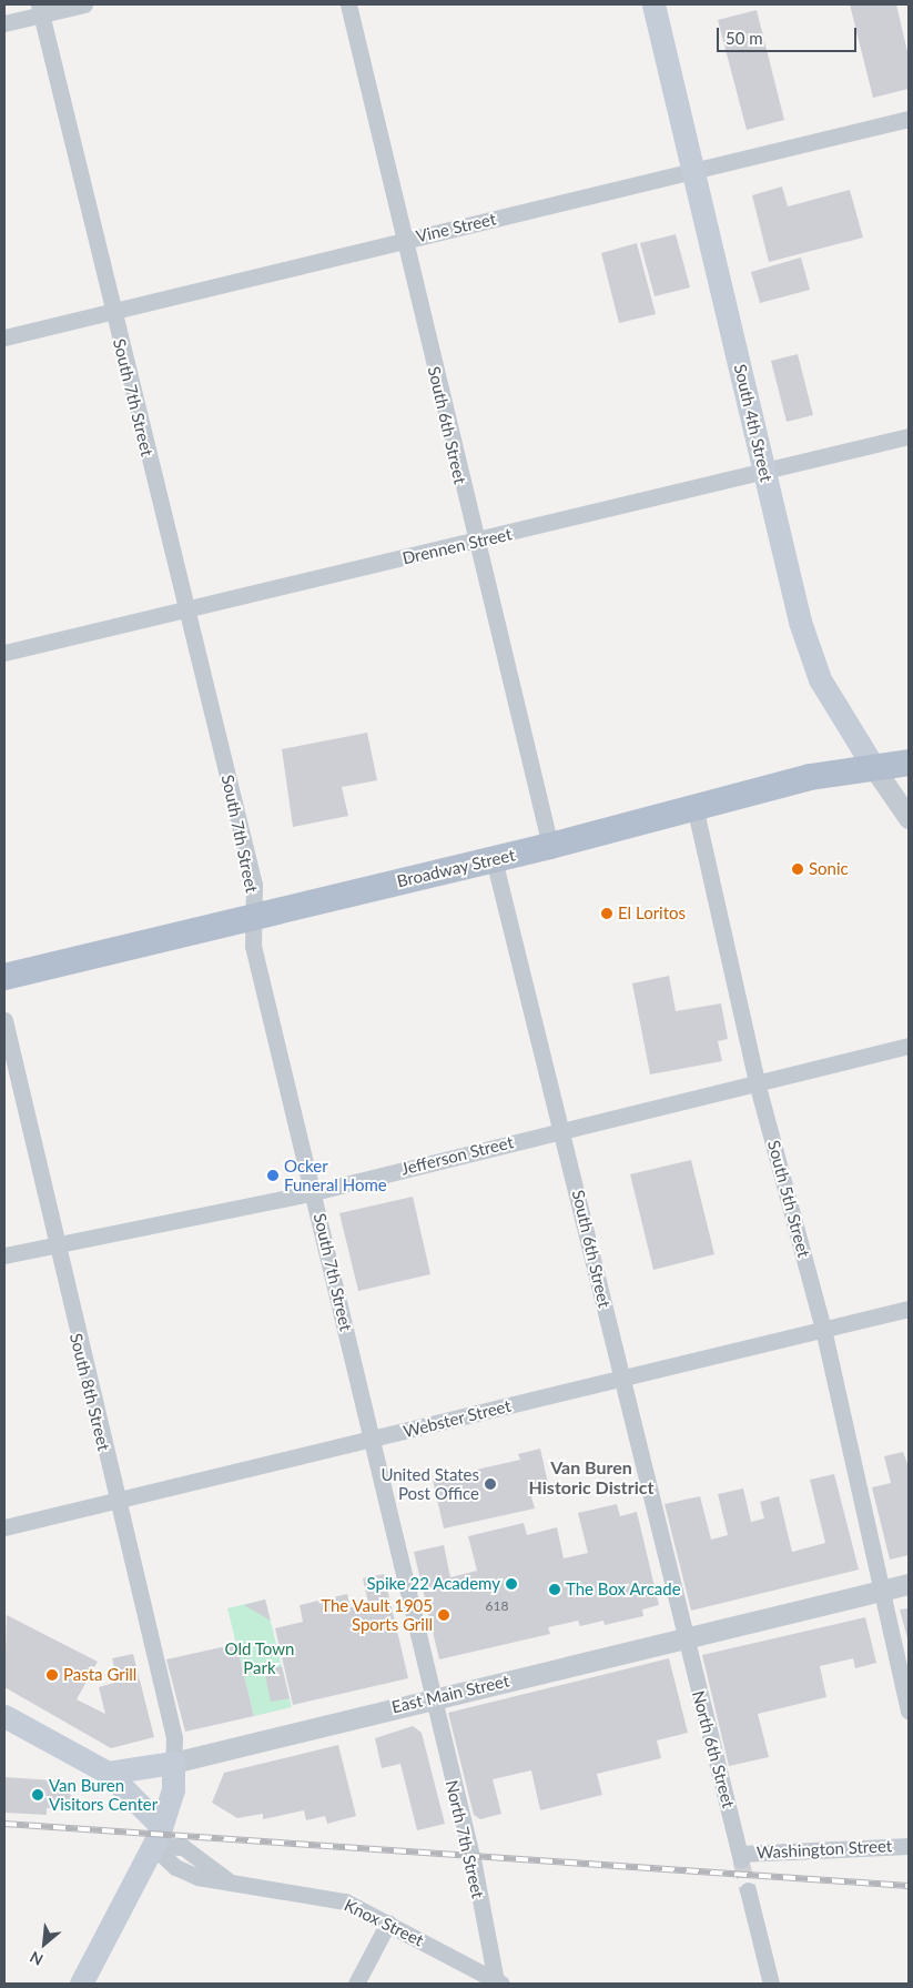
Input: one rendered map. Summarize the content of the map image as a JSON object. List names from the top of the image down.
{
  "streets": {
    "main road": ["South 4th Street", "Broadway Street", "East Main Street"],
    "street": [
      "Vine Street",
      "South 7th Street",
      "South 6th Street",
      "Drennen Street",
      "Jefferson Street",
      "South 5th Street",
      "South 8th Street",
      "Webster Street",
      "North 6th Street",
      "North 7th Street",
      "Washington Street",
      "Knox Street"
    ]
  },
  "crossings": [
    ["Vine Street", "South 7th Street"],
    ["Vine Street", "South 4th Street"],
    ["Vine Street", "South 6th Street"],
    ["South 7th Street", "Drennen Street"],
    ["South 7th Street", "Broadway Street"],
    ["South 7th Street", "Jefferson Street"],
    ["South 7th Street", "Webster Street"],
    ["South 7th Street", "East Main Street"],
    ["South 7th Street", "North 7th Street"],
    ["South 4th Street", "Drennen Street"],
    ["South 4th Street", "Broadway Street"],
    ["South 6th Street", "Drennen Street"],
    ["South 6th Street", "Broadway Street"],
    ["South 6th Street", "Jefferson Street"],
    ["South 6th Street", "Webster Street"],
    ["South 6th Street", "East Main Street"],
    ["South 6th Street", "North 6th Street"],
    ["Broadway Street", "South 5th Street"],
    ["Jefferson Street", "South 5th Street"],
    ["Jefferson Street", "South 8th Street"],
    ["South 5th Street", "Webster Street"],
    ["South 5th Street", "East Main Street"],
    ["South 8th Street", "Webster Street"],
    ["South 8th Street", "East Main Street"],
    ["East Main Street", "North 6th Street"],
    ["East Main Street", "North 7th Street"],
    ["North 6th Street", "Washington Street"],
    ["North 7th Street", "Knox Street"]
  ],
  "districts": ["Van Buren Historic District"],
  "parks": ["Old Town Park"],
  "places": [
    "Sonic",
    "El Loritos",
    "Ocker Funeral Home",
    "United States Post Office",
    "Spike 22 Academy",
    "The Box Arcade",
    "The Vault 1905 Sports Grill",
    "Pasta Grill",
    "Van Buren Visitors Center"
  ],
  "house_numbers": ["618"],
  "scale_bar": "50 m",
  "north": "bottom left"
}
